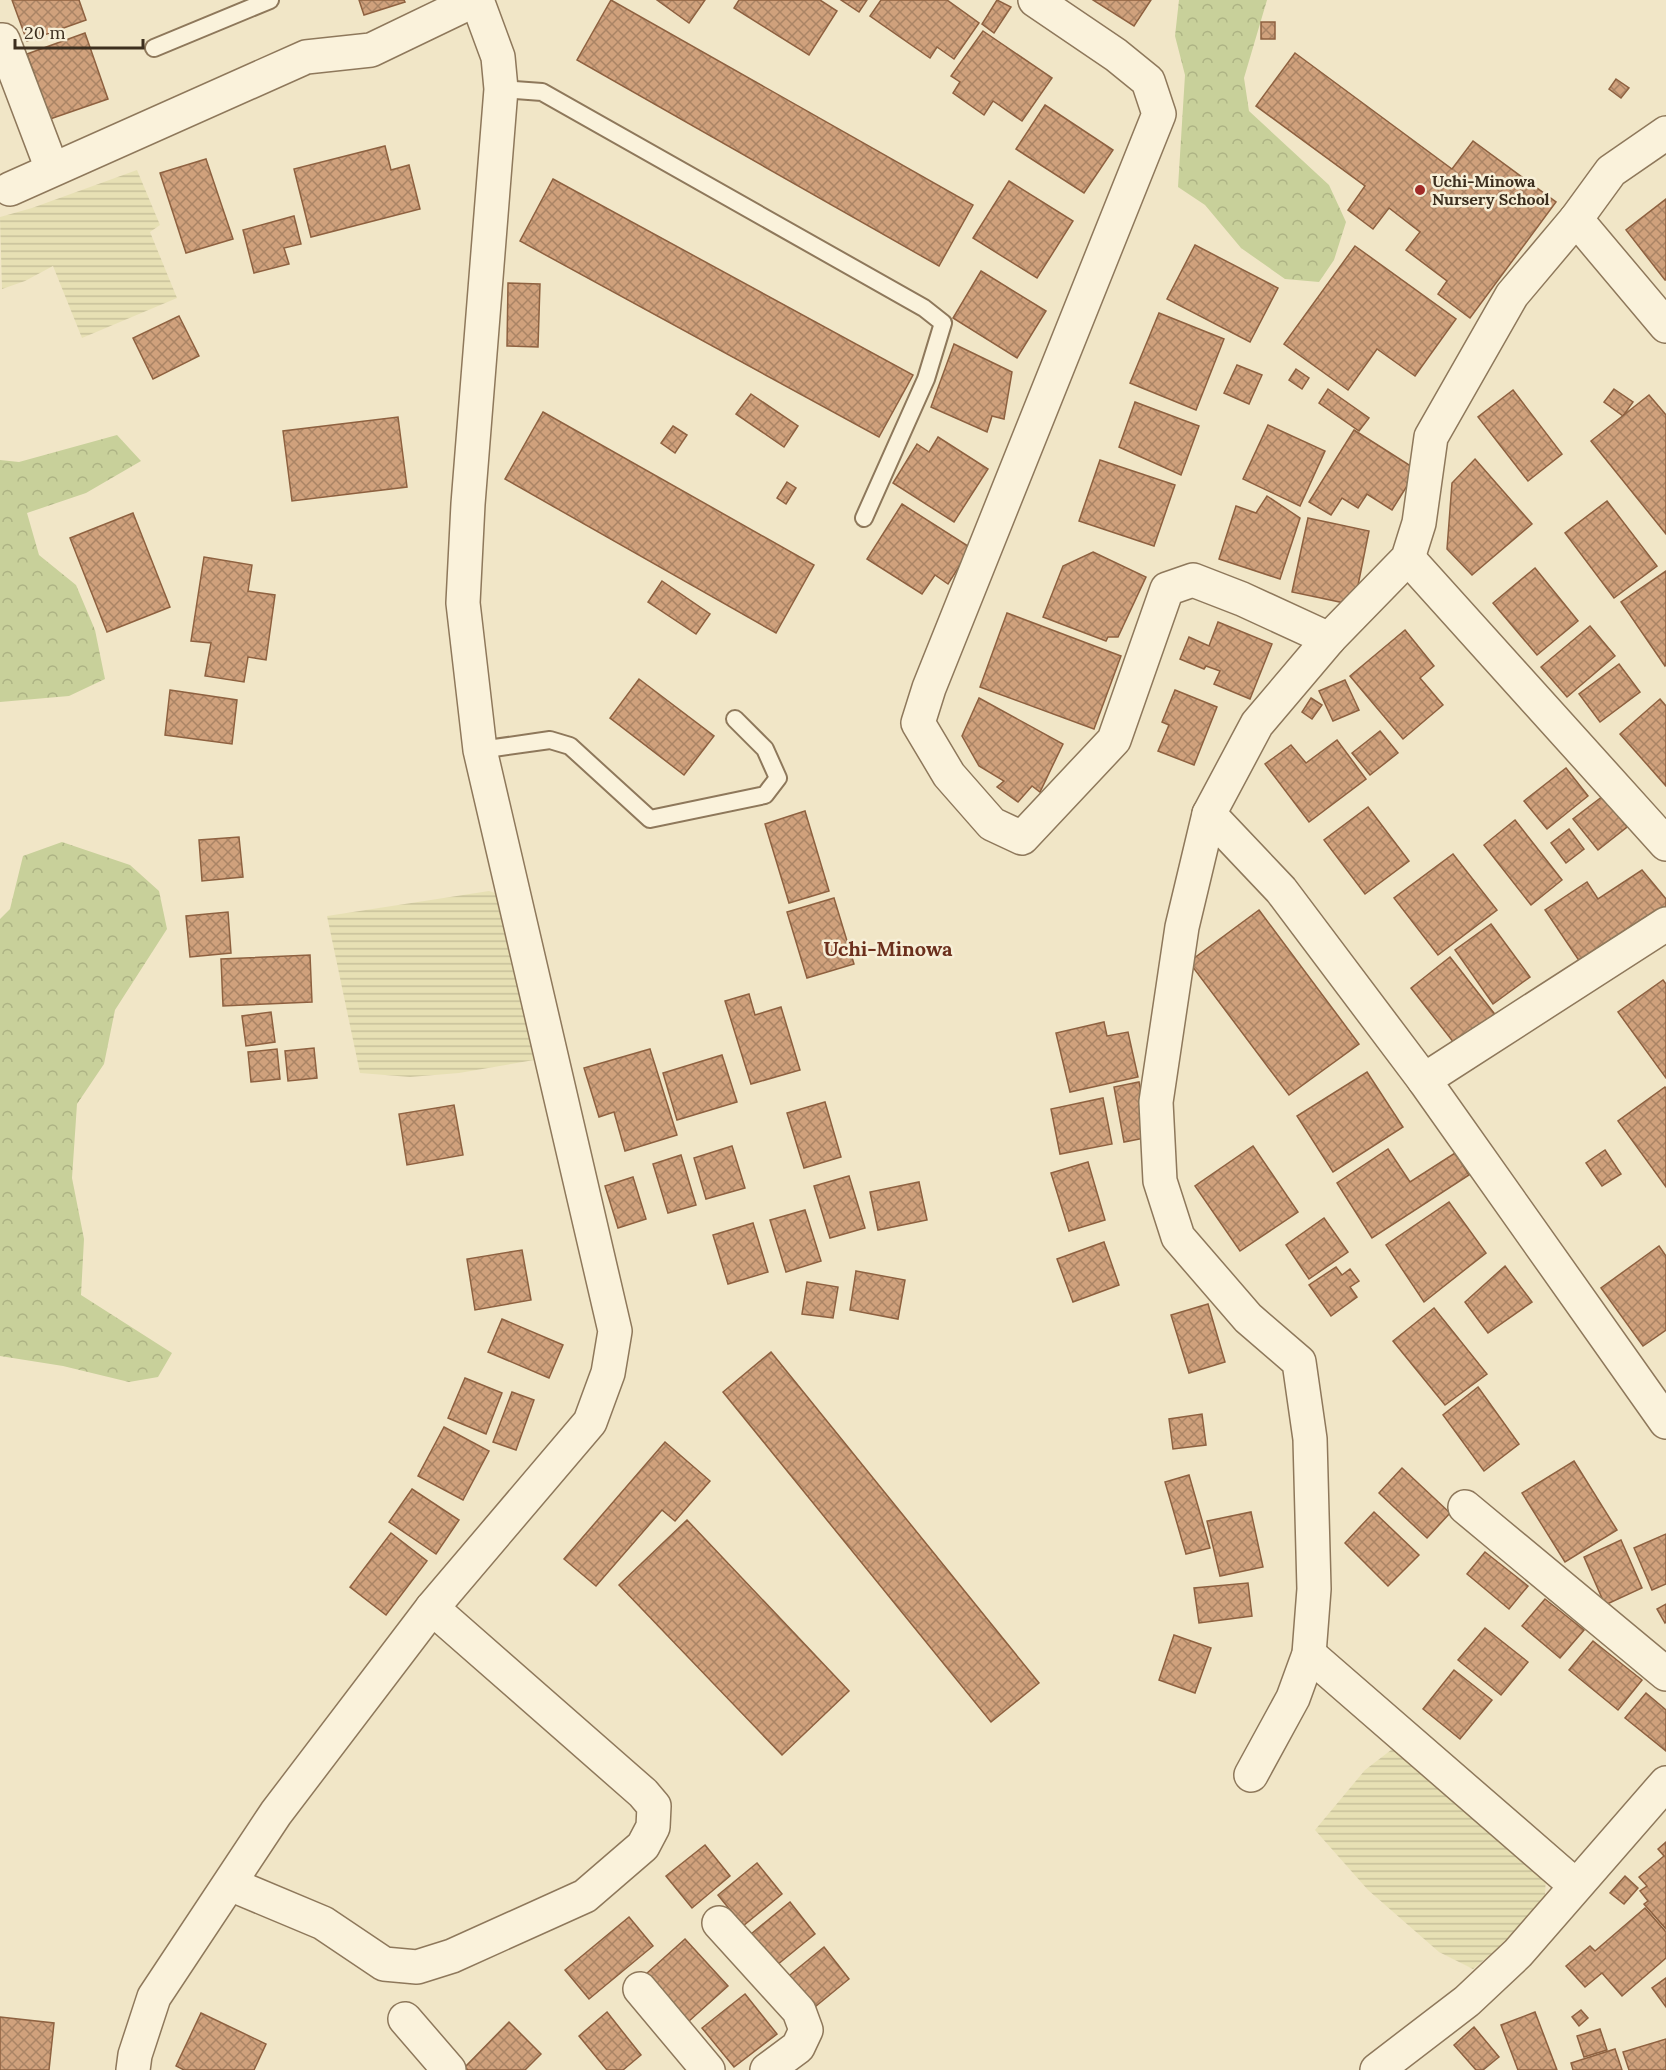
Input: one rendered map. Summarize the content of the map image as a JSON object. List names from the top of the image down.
{
  "districts": ["Uchi-Minowa"],
  "places": ["Uchi-Minowa Nursery School"],
  "scale_bar": "20 m"
}
